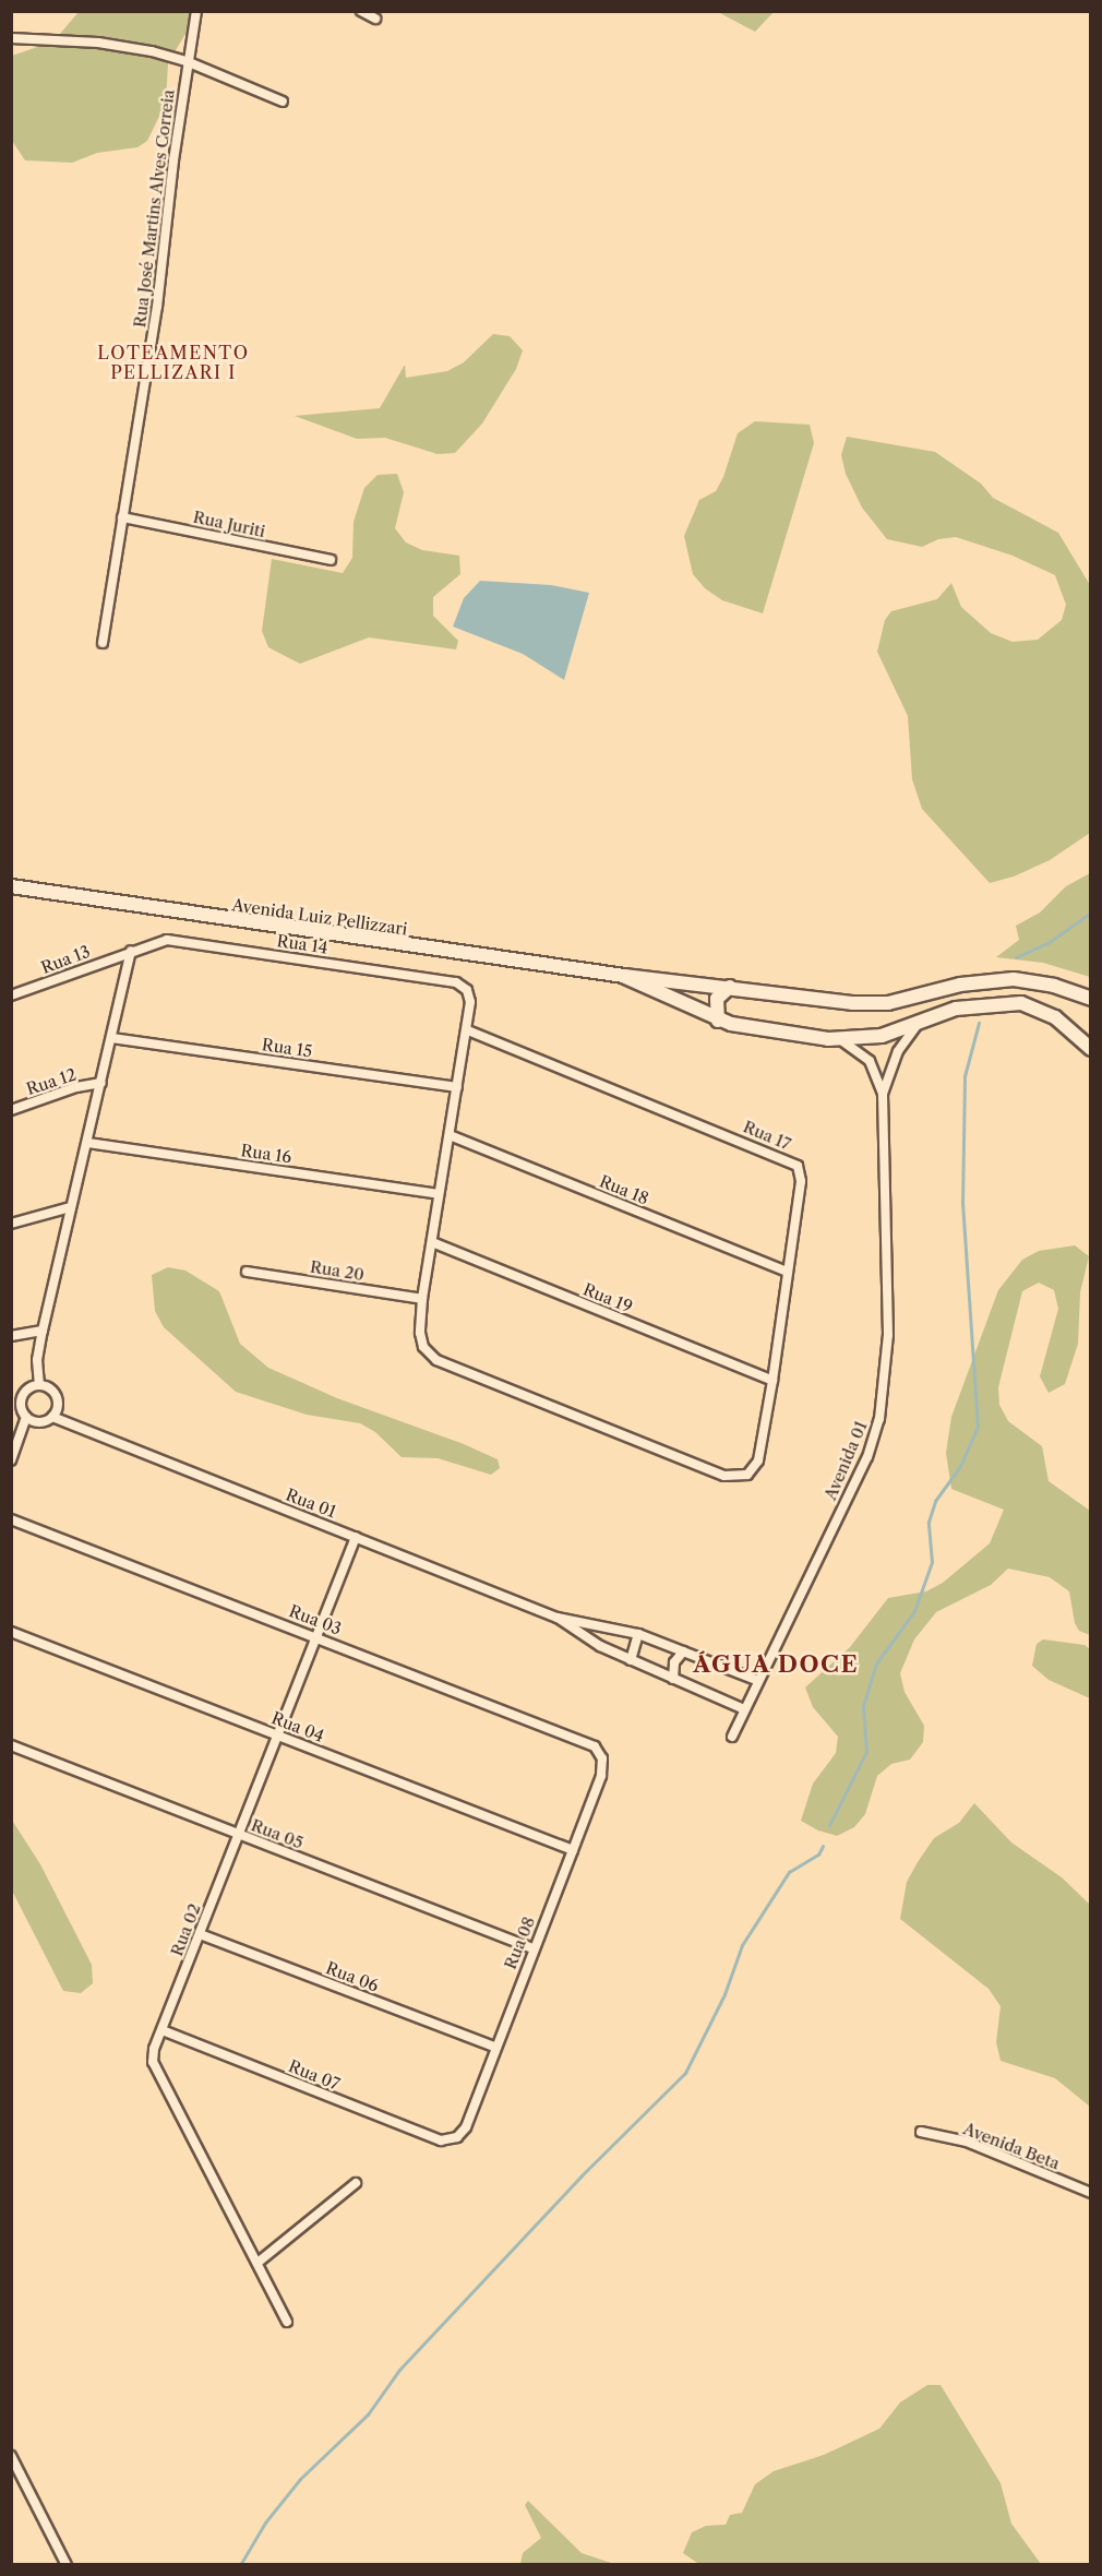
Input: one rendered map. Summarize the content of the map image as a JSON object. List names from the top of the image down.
{
  "streets": {
    "main road": ["Avenida Luiz Pellizzari"],
    "street": [
      "Rua José Martins Alves Correia",
      "Rua Juriti",
      "Rua 14",
      "Rua 13",
      "Rua 15",
      "Rua 12",
      "Rua 17",
      "Rua 16",
      "Rua 18",
      "Rua 20",
      "Rua 19",
      "Avenida 01",
      "Rua 01",
      "Rua 03",
      "Rua 04",
      "Rua 05",
      "Rua 02",
      "Rua 08",
      "Rua 06",
      "Rua 07",
      "Avenida Beta"
    ]
  },
  "crossings": [
    ["Rua José Martins Alves Correia", "Rua Juriti"],
    ["Avenida Luiz Pellizzari", "Avenida 01"],
    ["Rua 14", "Rua 13"],
    ["Rua 14", "Rua 17"],
    ["Rua 17", "Rua 18"],
    ["Rua 17", "Rua 20"],
    ["Rua 17", "Rua 19"],
    ["Rua 01", "Rua 02"],
    ["Rua 03", "Rua 02"],
    ["Rua 03", "Rua 08"],
    ["Rua 04", "Rua 02"],
    ["Rua 04", "Rua 08"],
    ["Rua 05", "Rua 02"],
    ["Rua 05", "Rua 08"],
    ["Rua 02", "Rua 06"],
    ["Rua 02", "Rua 07"],
    ["Rua 08", "Rua 06"],
    ["Rua 08", "Rua 07"]
  ],
  "districts": ["LOTEAMENTO PELLIZARI I", "ÁGUA DOCE"]
}
